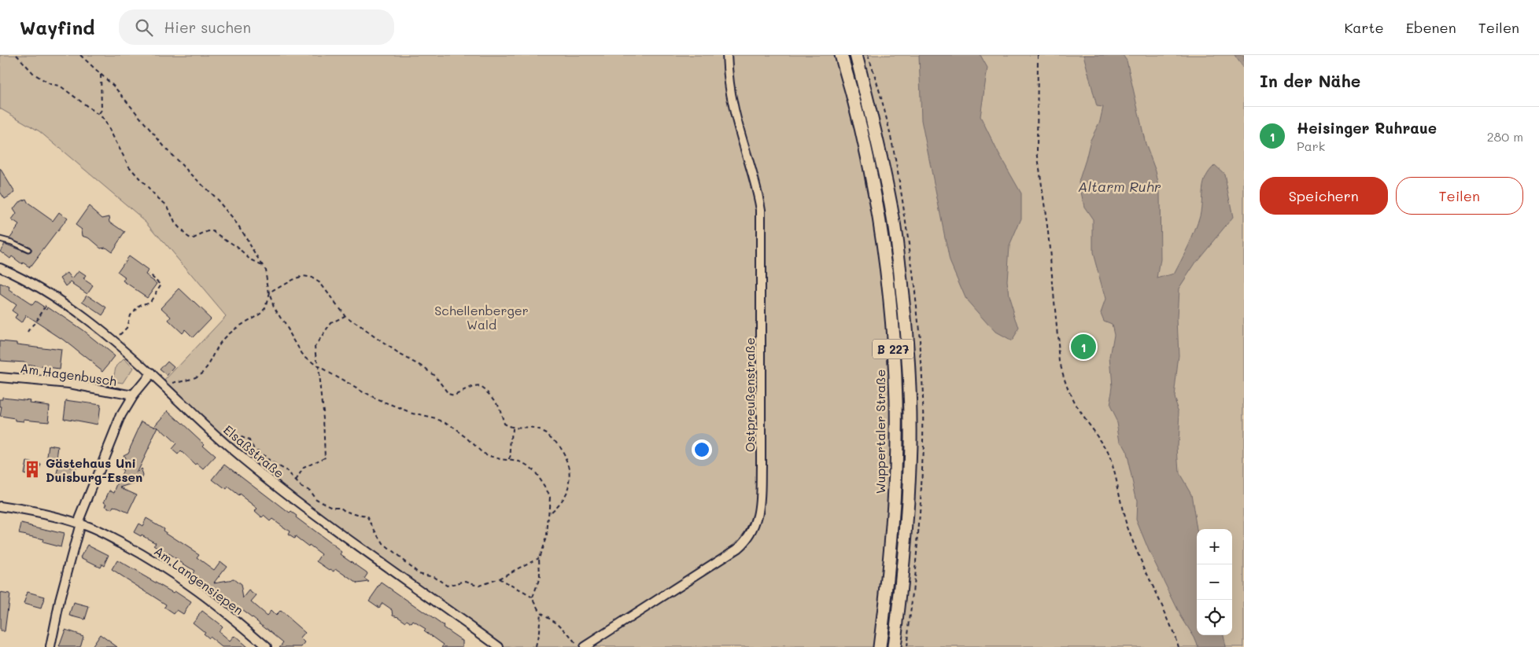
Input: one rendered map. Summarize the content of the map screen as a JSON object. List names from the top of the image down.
{
  "streets": {
    "main road": ["B 227", "Wuppertaler Straße"],
    "street": [
      "Am Hagenbusch",
      "Ostpreußenstraße",
      "Elsaßstraße",
      "Am Langensiepen"
    ]
  },
  "water": ["Altarm Ruhr"],
  "parks": ["Schellenberger Wald"],
  "places": {
    "building": ["Gästehaus Uni Duisburg-Essen"]
  },
  "page": {
    "header": "Wayfind",
    "search": "Hier suchen",
    "nav": ["Karte", "Ebenen", "Teilen"],
    "heading": "In der Nähe",
    "list": [
      {
        "mark": "1",
        "name": "Heisinger Ruhraue",
        "note": "Park",
        "value": "280 m"
      }
    ],
    "buttons": ["Speichern", "Teilen"],
    "pins": "1",
    "map_buttons": ["+", "−"]
  }
}
